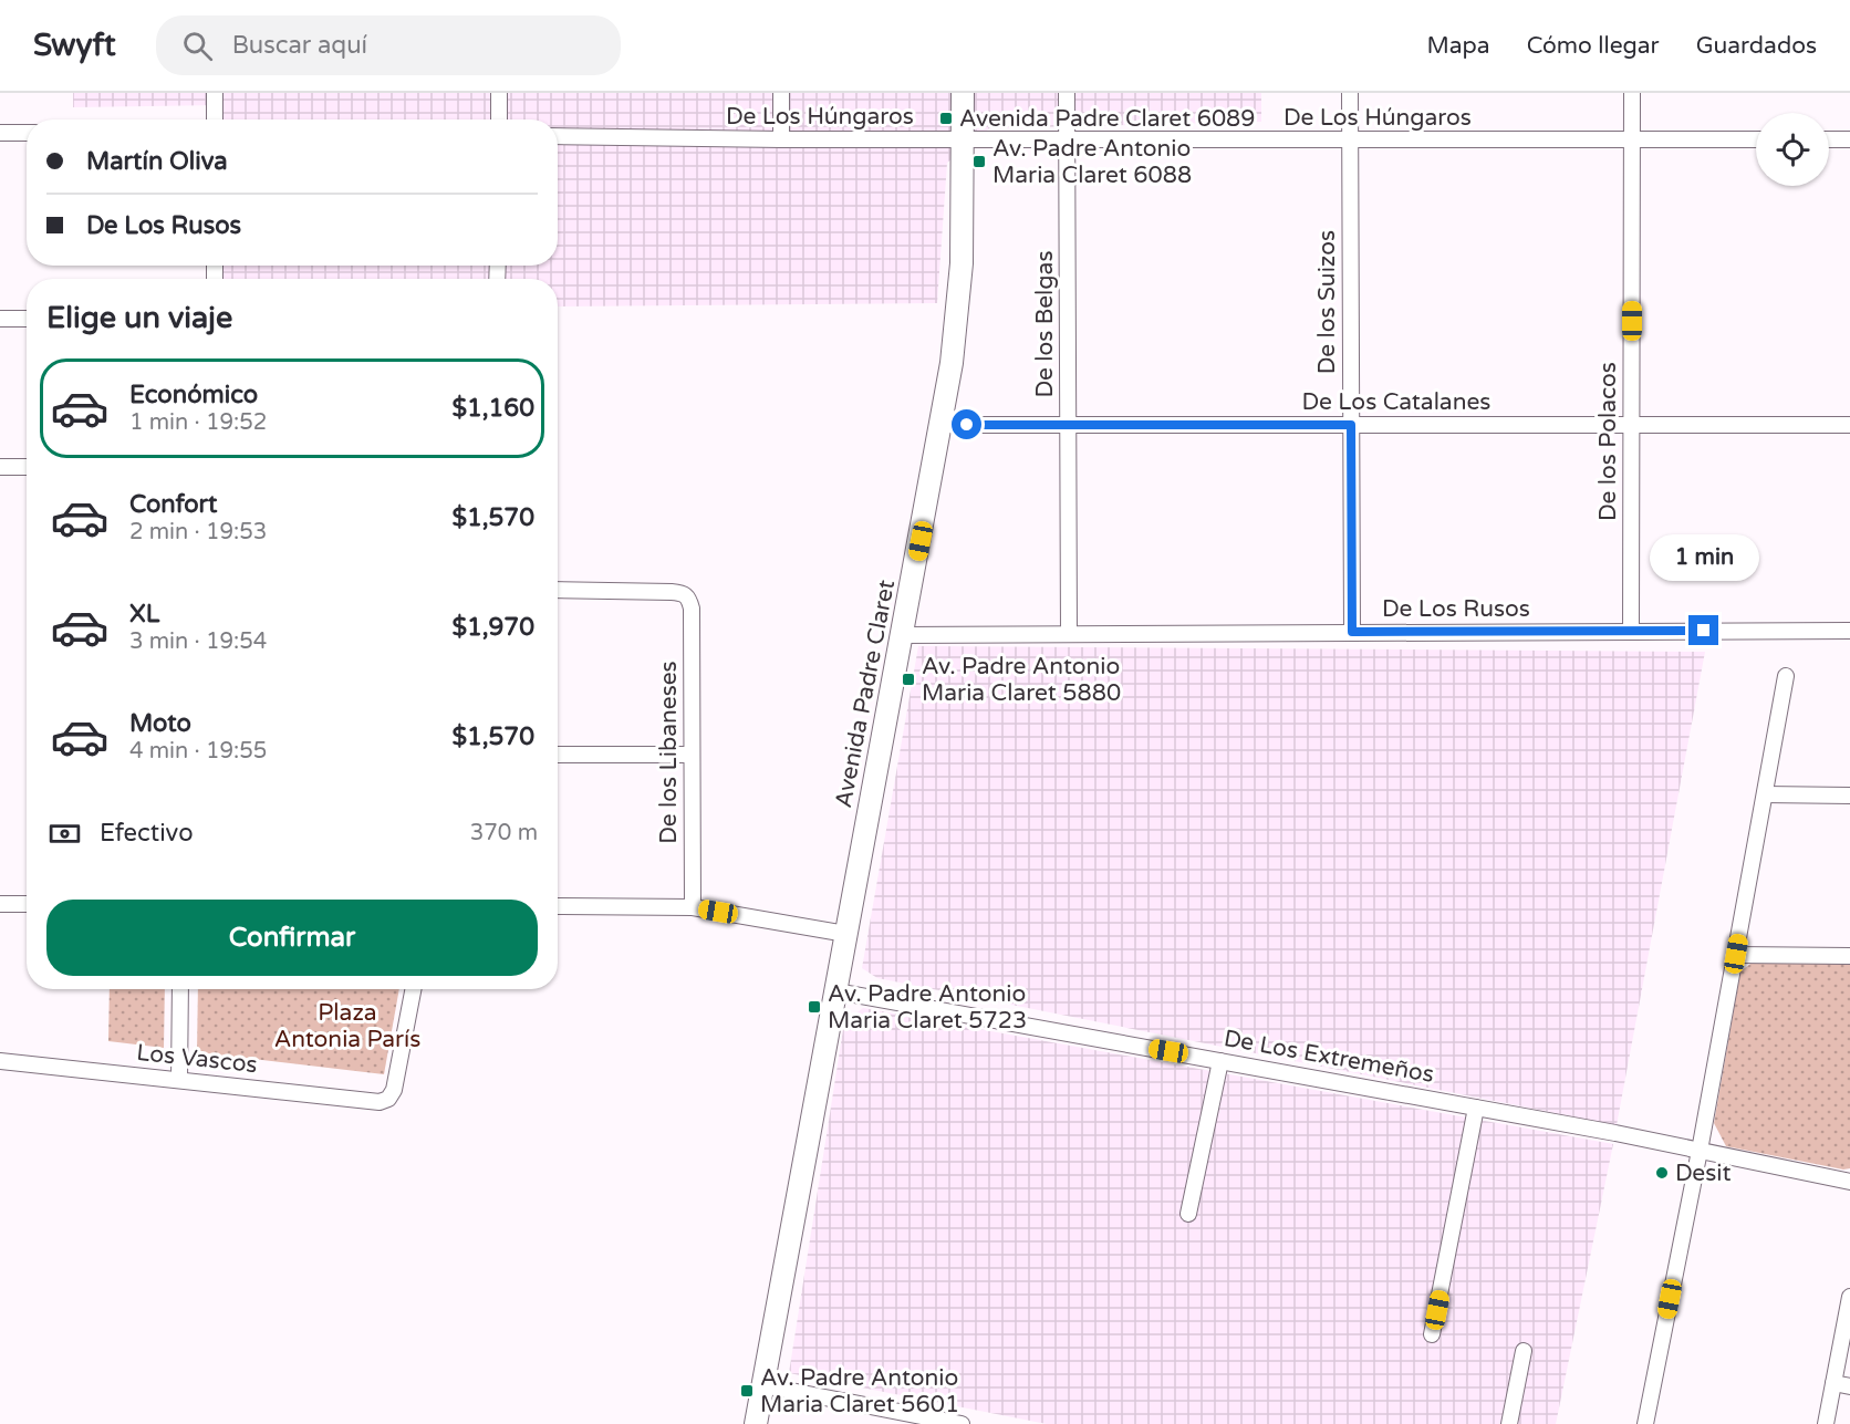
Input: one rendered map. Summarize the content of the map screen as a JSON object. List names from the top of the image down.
{
  "streets": {
    "main road": ["Avenida Padre Claret"],
    "street": [
      "De Los Húngaros",
      "De los Suizos",
      "De los Belgas",
      "De Los Catalanes",
      "De los Polacos",
      "De Los Rusos",
      "De los Libaneses",
      "De Los Extremeños",
      "Los Vascos"
    ]
  },
  "crossings": [
    ["De Los Húngaros", "De los Suizos"],
    ["De Los Húngaros", "De los Belgas"],
    ["De Los Húngaros", "De los Polacos"],
    ["De Los Húngaros", "Avenida Padre Claret"],
    ["De los Suizos", "De Los Catalanes"],
    ["De los Suizos", "De Los Rusos"],
    ["De los Belgas", "De Los Catalanes"],
    ["De los Belgas", "De Los Rusos"],
    ["De Los Catalanes", "De los Polacos"],
    ["De Los Catalanes", "Avenida Padre Claret"],
    ["De los Polacos", "De Los Rusos"],
    ["De Los Rusos", "Avenida Padre Claret"],
    ["Avenida Padre Claret", "De Los Extremeños"]
  ],
  "parks": ["Plaza Antonia París"],
  "places": {
    "transit": [
      "Avenida Padre Claret 6089",
      "Av. Padre Antonio Maria Claret 6088",
      "Av. Padre Antonio Maria Claret 5880",
      "Av. Padre Antonio Maria Claret 5723",
      "Av. Padre Antonio Maria Claret 5601"
    ],
    "other": ["Desit"]
  },
  "page": {
    "header": "Swyft",
    "search": "Buscar aquí",
    "nav": ["Mapa", "Cómo llegar", "Guardados"],
    "banner": ["Martín Oliva", "De Los Rusos"],
    "heading": "Elige un viaje",
    "list": [
      {
        "name": "Económico",
        "note": "1 min · 19:52",
        "value": "$1,160"
      },
      {
        "name": "Confort",
        "note": "2 min · 19:53",
        "value": "$1,570"
      },
      {
        "name": "XL",
        "note": "3 min · 19:54",
        "value": "$1,970"
      },
      {
        "name": "Moto",
        "note": "4 min · 19:55",
        "value": "$1,570"
      }
    ],
    "bubble": "1 min",
    "pay": ["Efectivo", "370 m"],
    "buttons": "Confirmar"
  }
}
